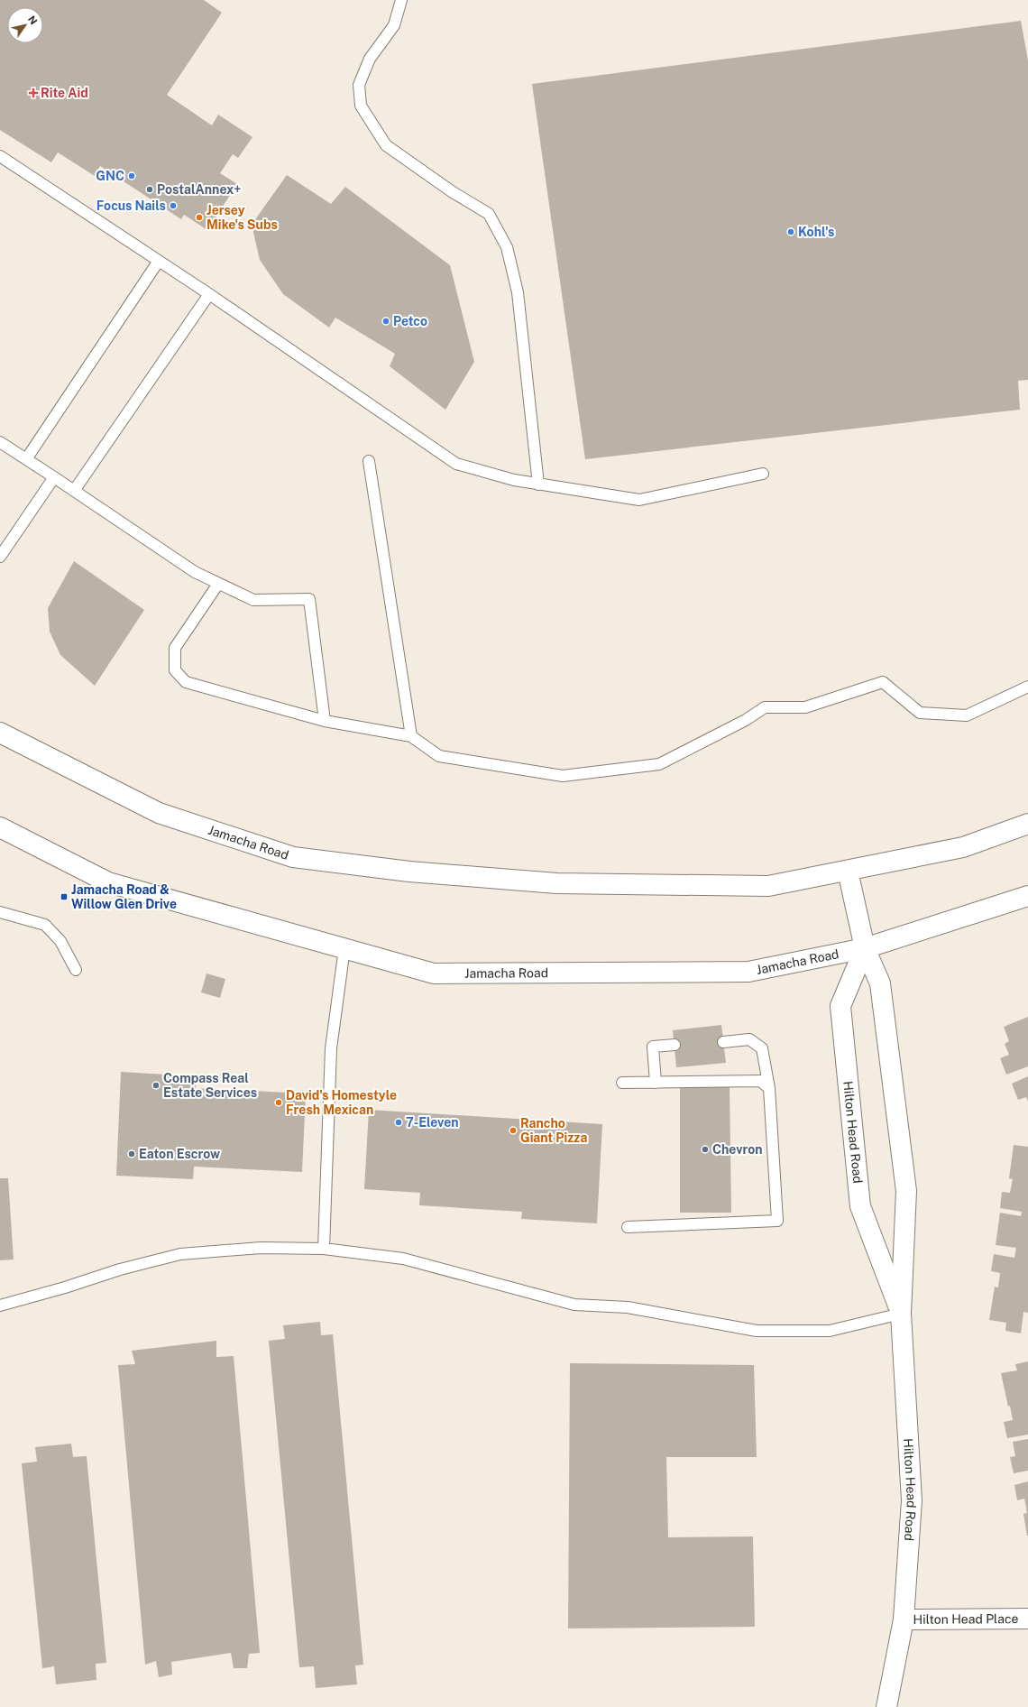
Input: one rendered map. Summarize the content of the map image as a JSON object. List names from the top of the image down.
{
  "streets": {
    "main road": ["Jamacha Road", "Hilton Head Road", "Hilton Head Place"]
  },
  "crossings": [
    ["Jamacha Road", "Hilton Head Road"],
    ["Hilton Head Road", "Hilton Head Place"]
  ],
  "places": {
    "health": ["Rite Aid"],
    "other": [
      "GNC",
      "PostalAnnex+",
      "Focus Nails",
      "Jersey Mike's Subs",
      "Kohl's",
      "Petco",
      "Compass Real Estate Services",
      "David's Homestyle Fresh Mexican",
      "7-Eleven",
      "Rancho Giant Pizza",
      "Chevron",
      "Eaton Escrow"
    ],
    "transit": ["Jamacha Road & Willow Glen Drive"]
  },
  "north": "top right"
}
